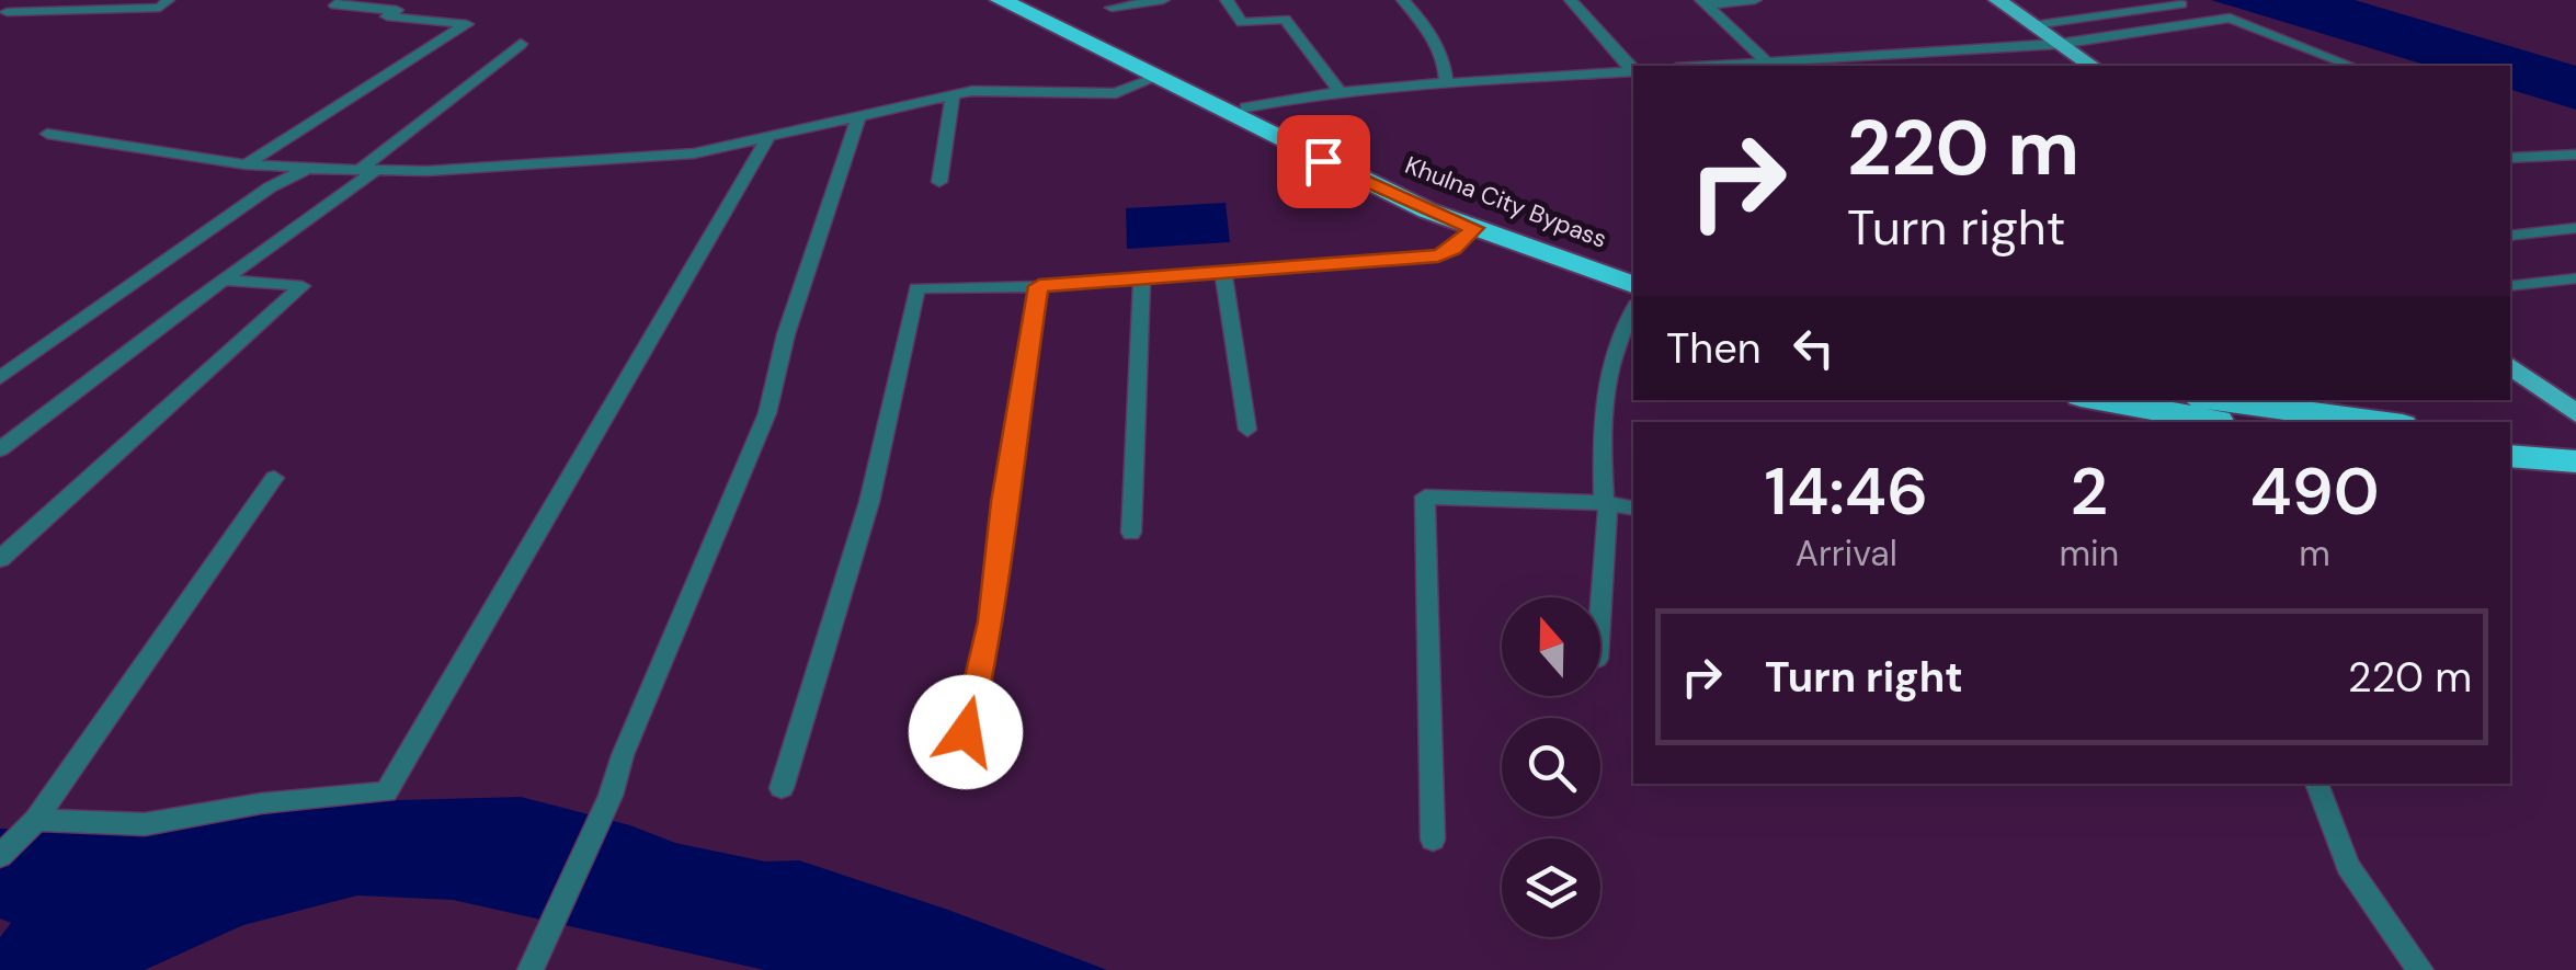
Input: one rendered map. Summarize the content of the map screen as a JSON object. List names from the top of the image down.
{
  "streets": {
    "highway": ["Khulna City Bypass"]
  },
  "north": "top",
  "page": {
    "turn": ["220 m", "Turn right"],
    "then": "Then",
    "eta": [
      "14:46",
      "Arrival",
      "2",
      "min",
      "490",
      "m"
    ],
    "list": [
      {
        "name": "Turn right",
        "value": "220 m"
      }
    ]
  }
}
